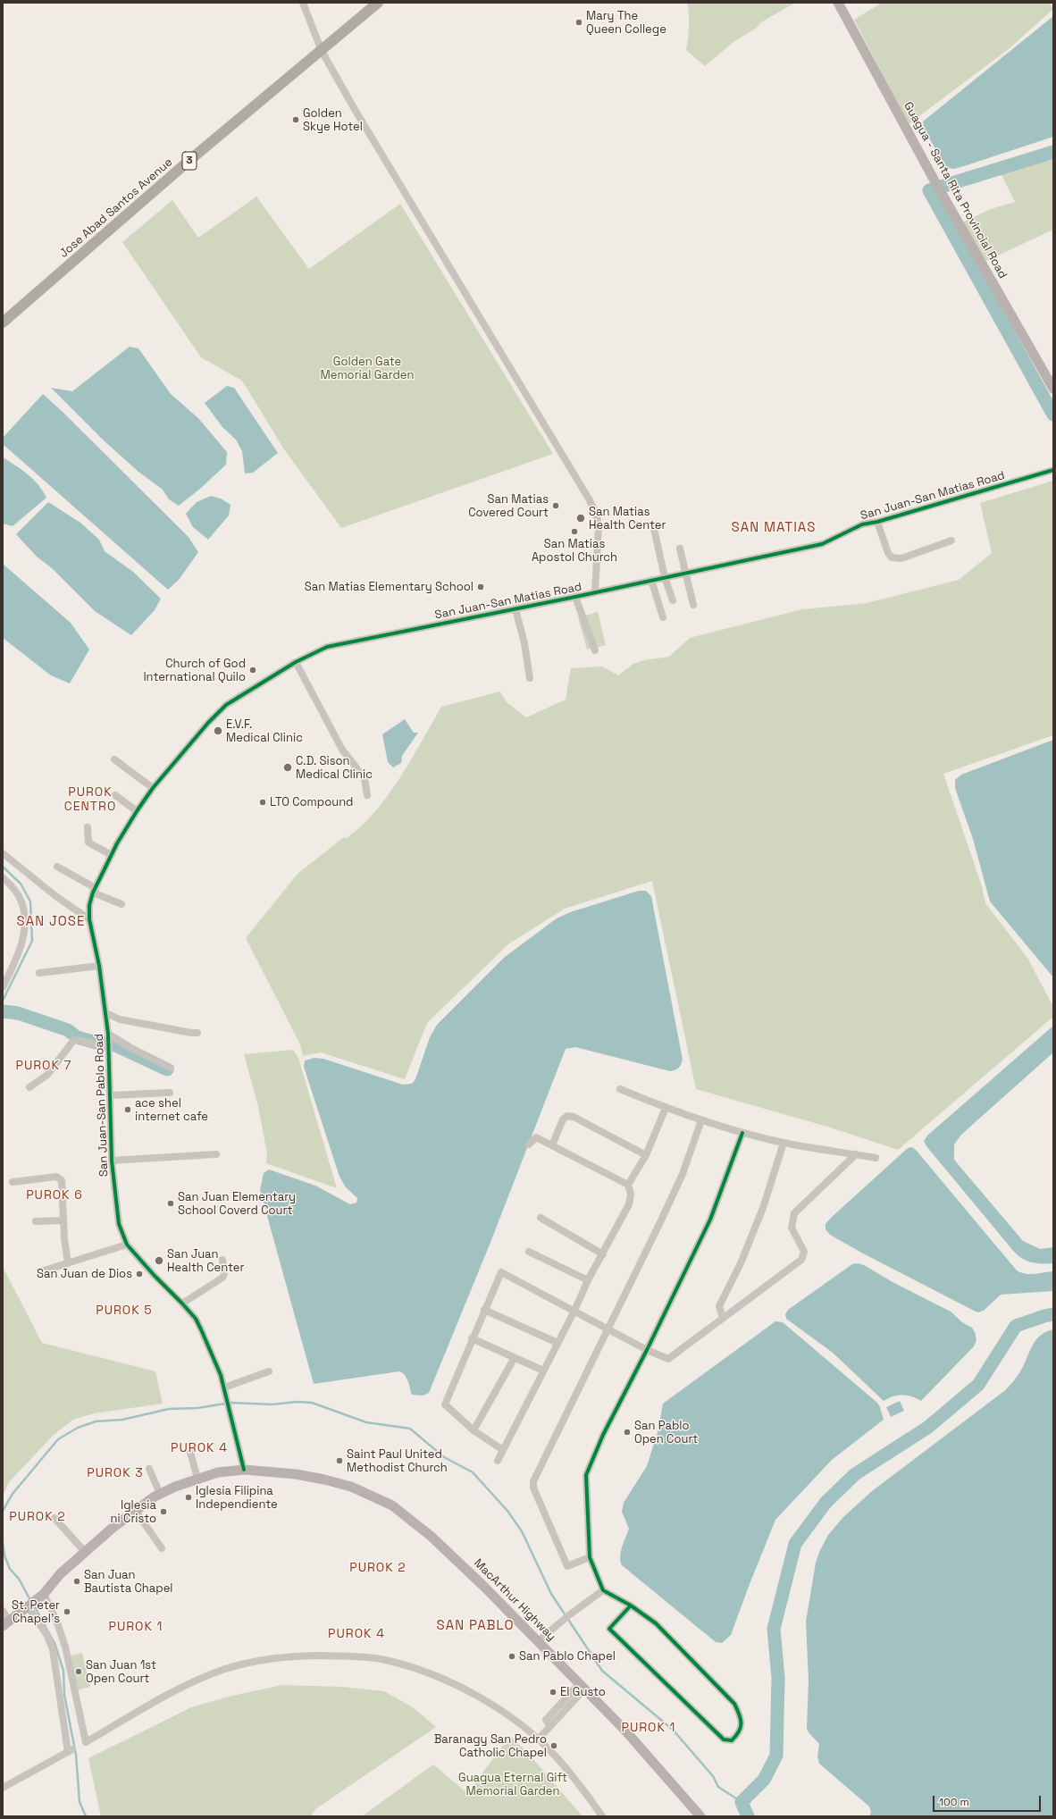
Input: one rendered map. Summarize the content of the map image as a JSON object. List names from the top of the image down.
{
  "streets": {
    "highway": ["3", "Jose Abad Santos Avenue"],
    "main road": ["Guagua - Santa Rita Provincial Road", "MacArthur Highway"],
    "street": ["San Juan-San Matias Road", "San Juan-San Pablo Road"]
  },
  "crossings": [
    ["San Juan-San Matias Road", "San Juan-San Pablo Road"],
    ["San Juan-San Pablo Road", "MacArthur Highway"]
  ],
  "districts": [
    "SAN MATIAS",
    "PUROK CENTRO",
    "SAN JOSE",
    "PUROK 7",
    "PUROK 6",
    "PUROK 5",
    "PUROK 4",
    "PUROK 3",
    "PUROK 2",
    "PUROK 2",
    "SAN PABLO",
    "PUROK 1",
    "PUROK 4",
    "PUROK 1"
  ],
  "parks": ["Golden Gate Memorial Garden", "Guagua Eternal Gift Memorial Garden"],
  "places": [
    "Mary The Queen College",
    "Golden Skye Hotel",
    "San Matias Covered Court",
    "San Matias Health Center",
    "San Matias Apostol Church",
    "San Matias Elementary School",
    "Church of God International Quilo",
    "E.V.F. Medical Clinic",
    "C.D. Sison Medical Clinic",
    "LTO Compound",
    "ace shel internet cafe",
    "San Juan Elementary School Coverd Court",
    "San Juan Health Center",
    "San Juan de Dios",
    "San Pablo Open Court",
    "Saint Paul United Methodist Church",
    "Iglesia Filipina Independiente",
    "Iglesia ni Cristo",
    "San Juan Bautista Chapel",
    "St. Peter Chapel's",
    "San Pablo Chapel",
    "San Juan 1st Open Court",
    "El Gusto",
    "Baranagy San Pedro Catholic Chapel"
  ],
  "scale_bar": "100 m"
}
